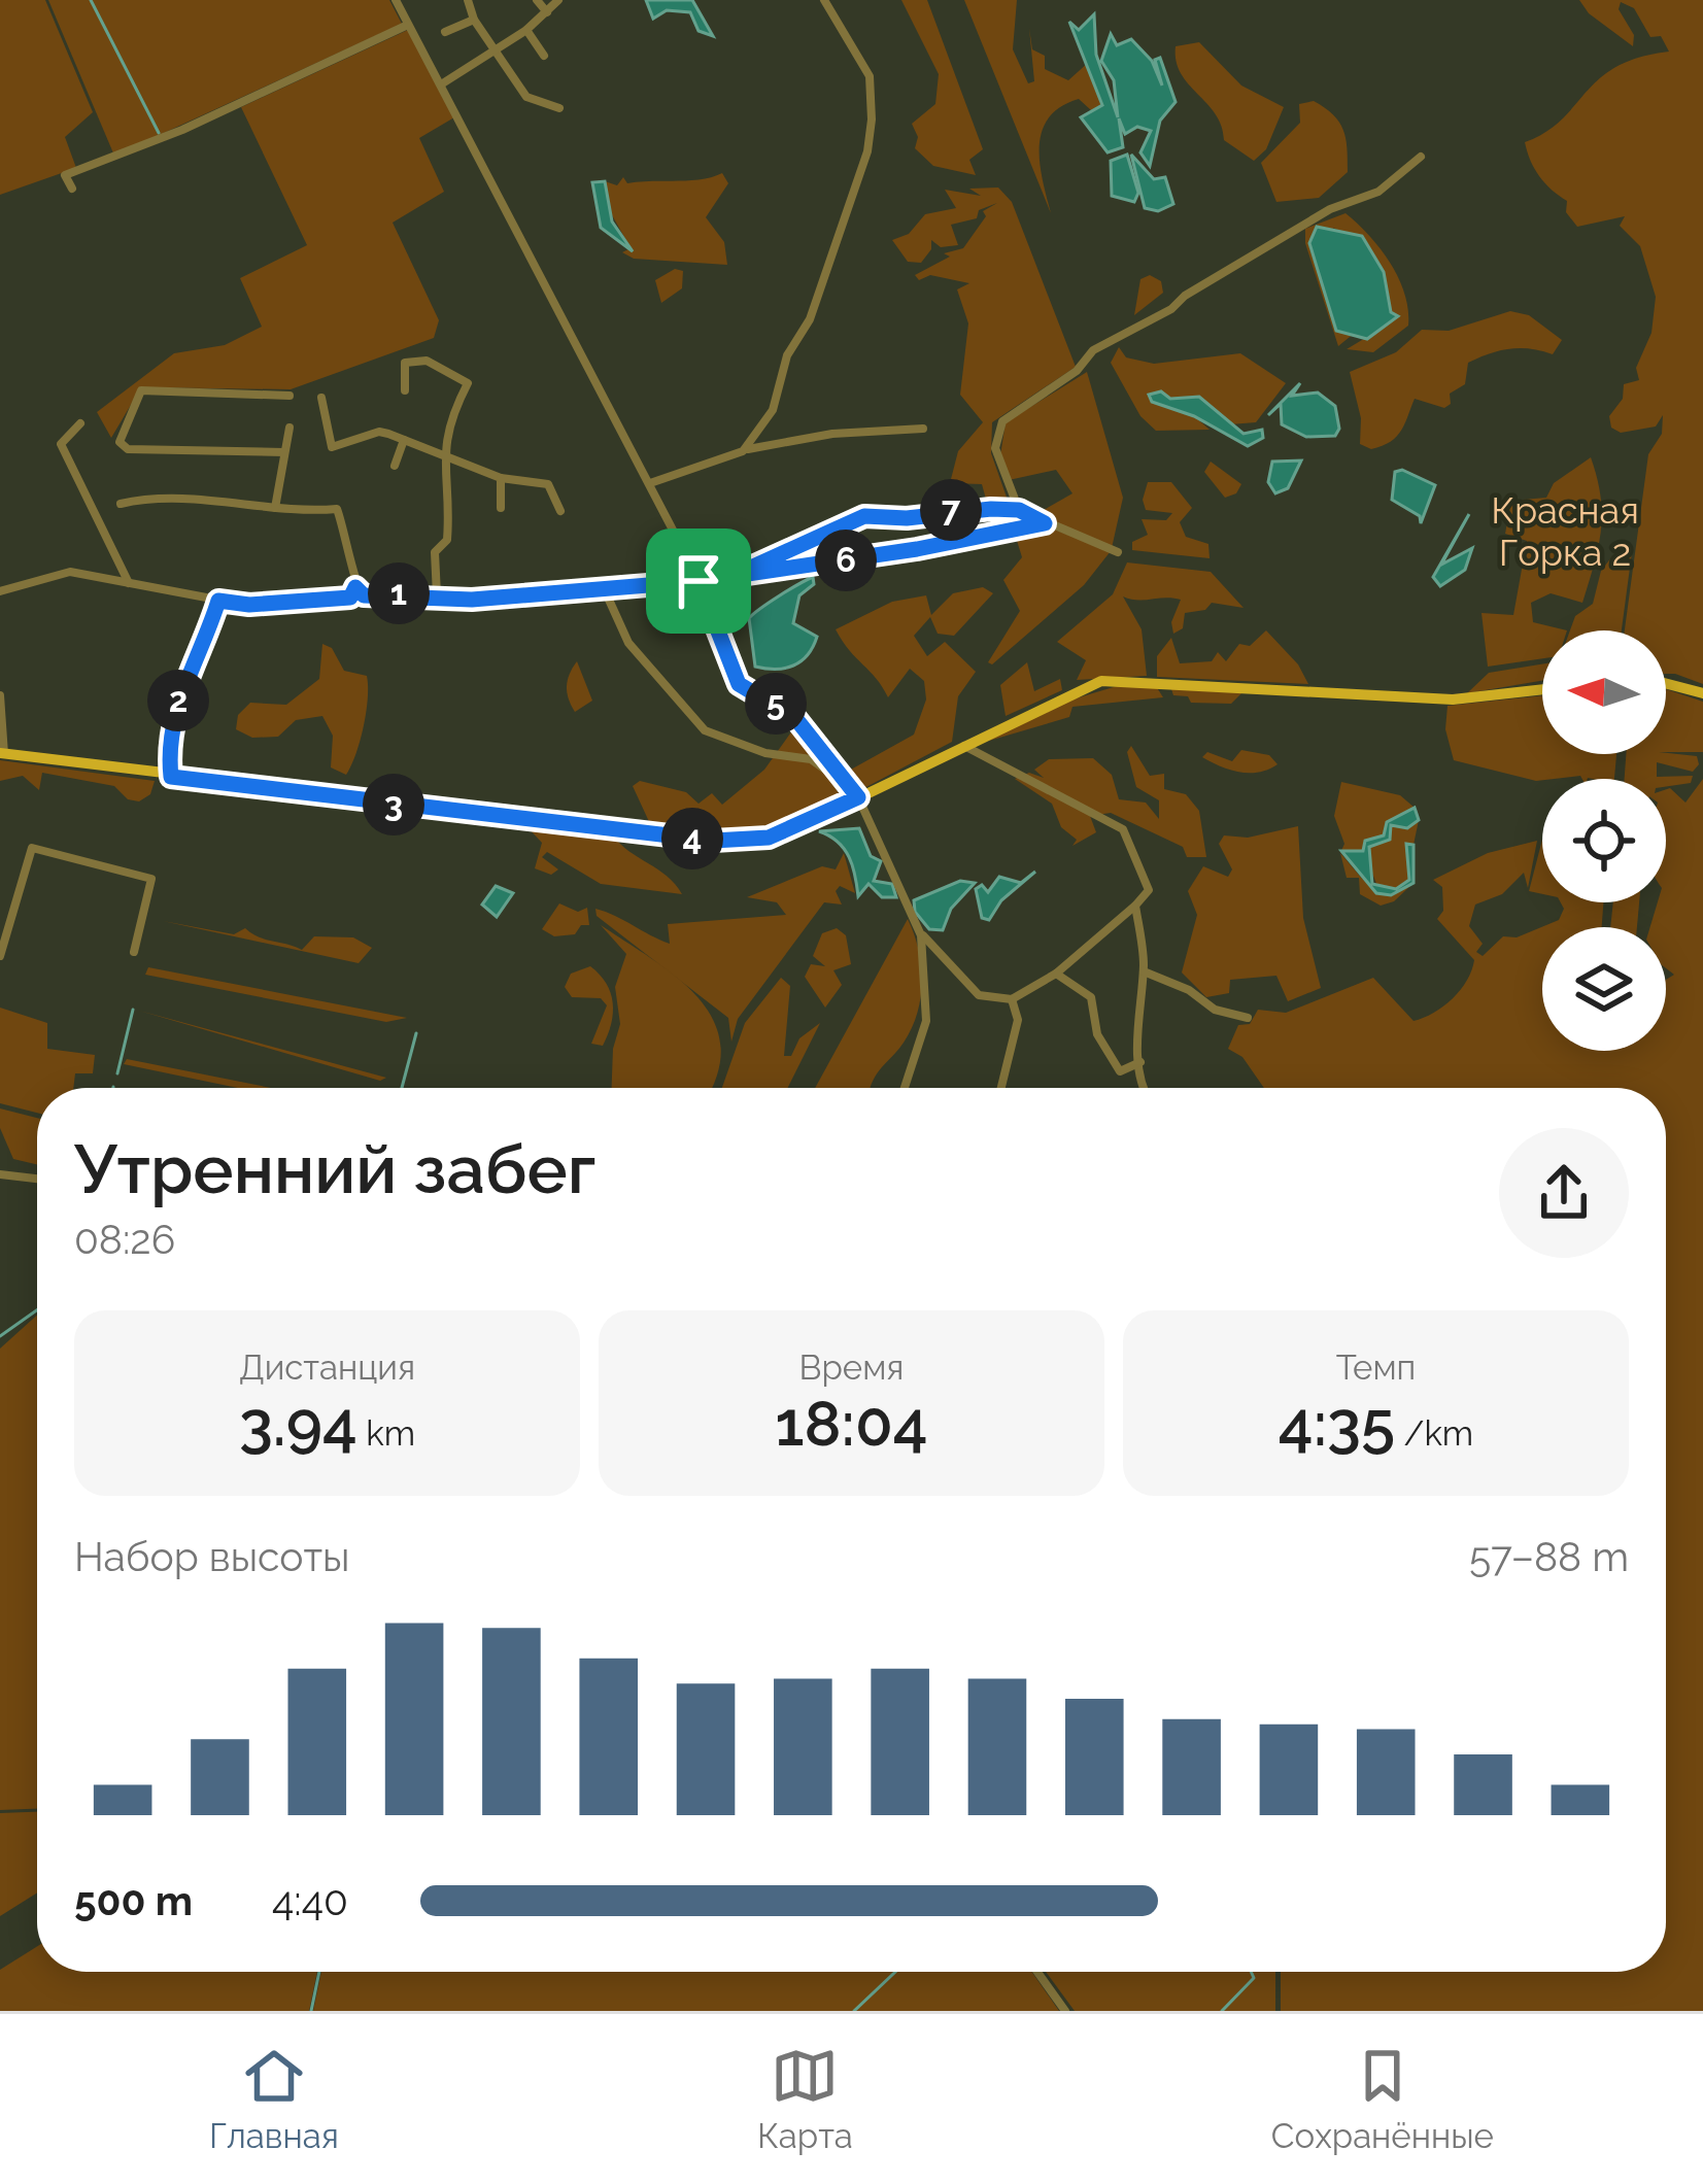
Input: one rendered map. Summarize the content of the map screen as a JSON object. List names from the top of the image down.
{
  "parks": ["Красная Горка 2"],
  "north": "left",
  "page": {
    "pins": [
      "7",
      "6",
      "1",
      "2",
      "5",
      "3",
      "4"
    ],
    "heading": ["Утренний забег", "08:26"],
    "stats": [
      ["Дистанция", "3.94 km"],
      ["Время", "18:04"],
      ["Темп", "4:35 /km"]
    ],
    "chart": ["Набор высоты", "57–88 m"],
    "list": [
      {
        "name": "500 m",
        "note": "4:40"
      }
    ],
    "tabs": ["Главная", "Карта", "Сохранённые"]
  }
}
